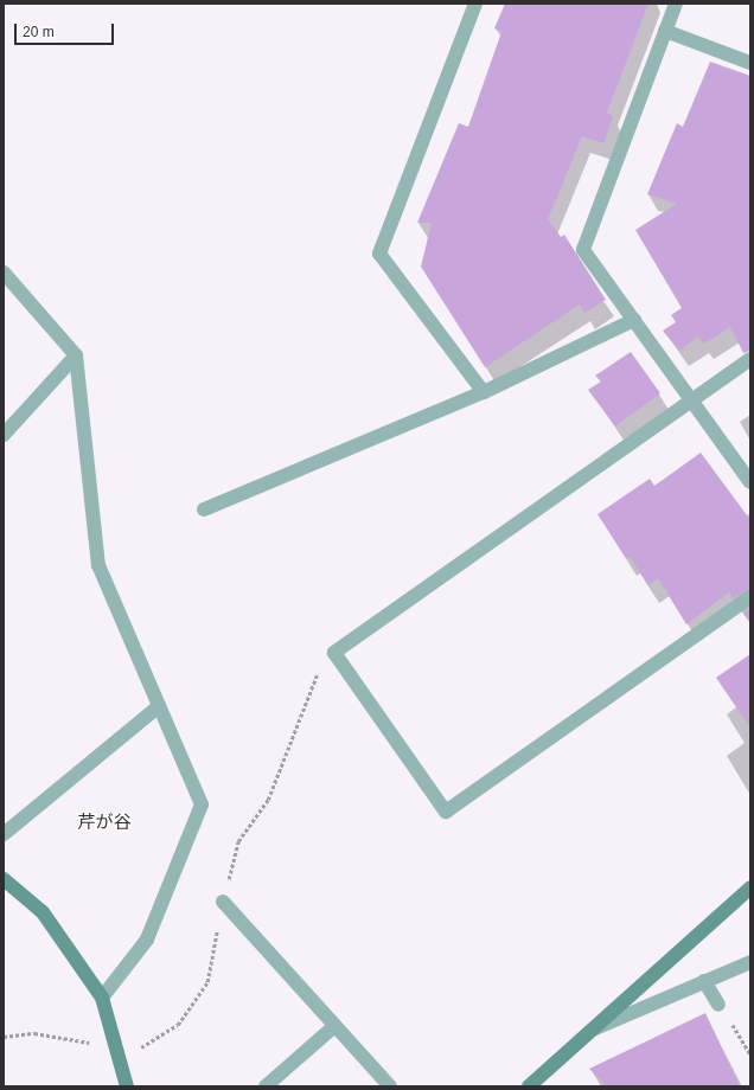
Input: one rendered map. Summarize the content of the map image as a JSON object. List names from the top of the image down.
{
  "districts": ["芹が谷"],
  "scale_bar": "20 m"
}
